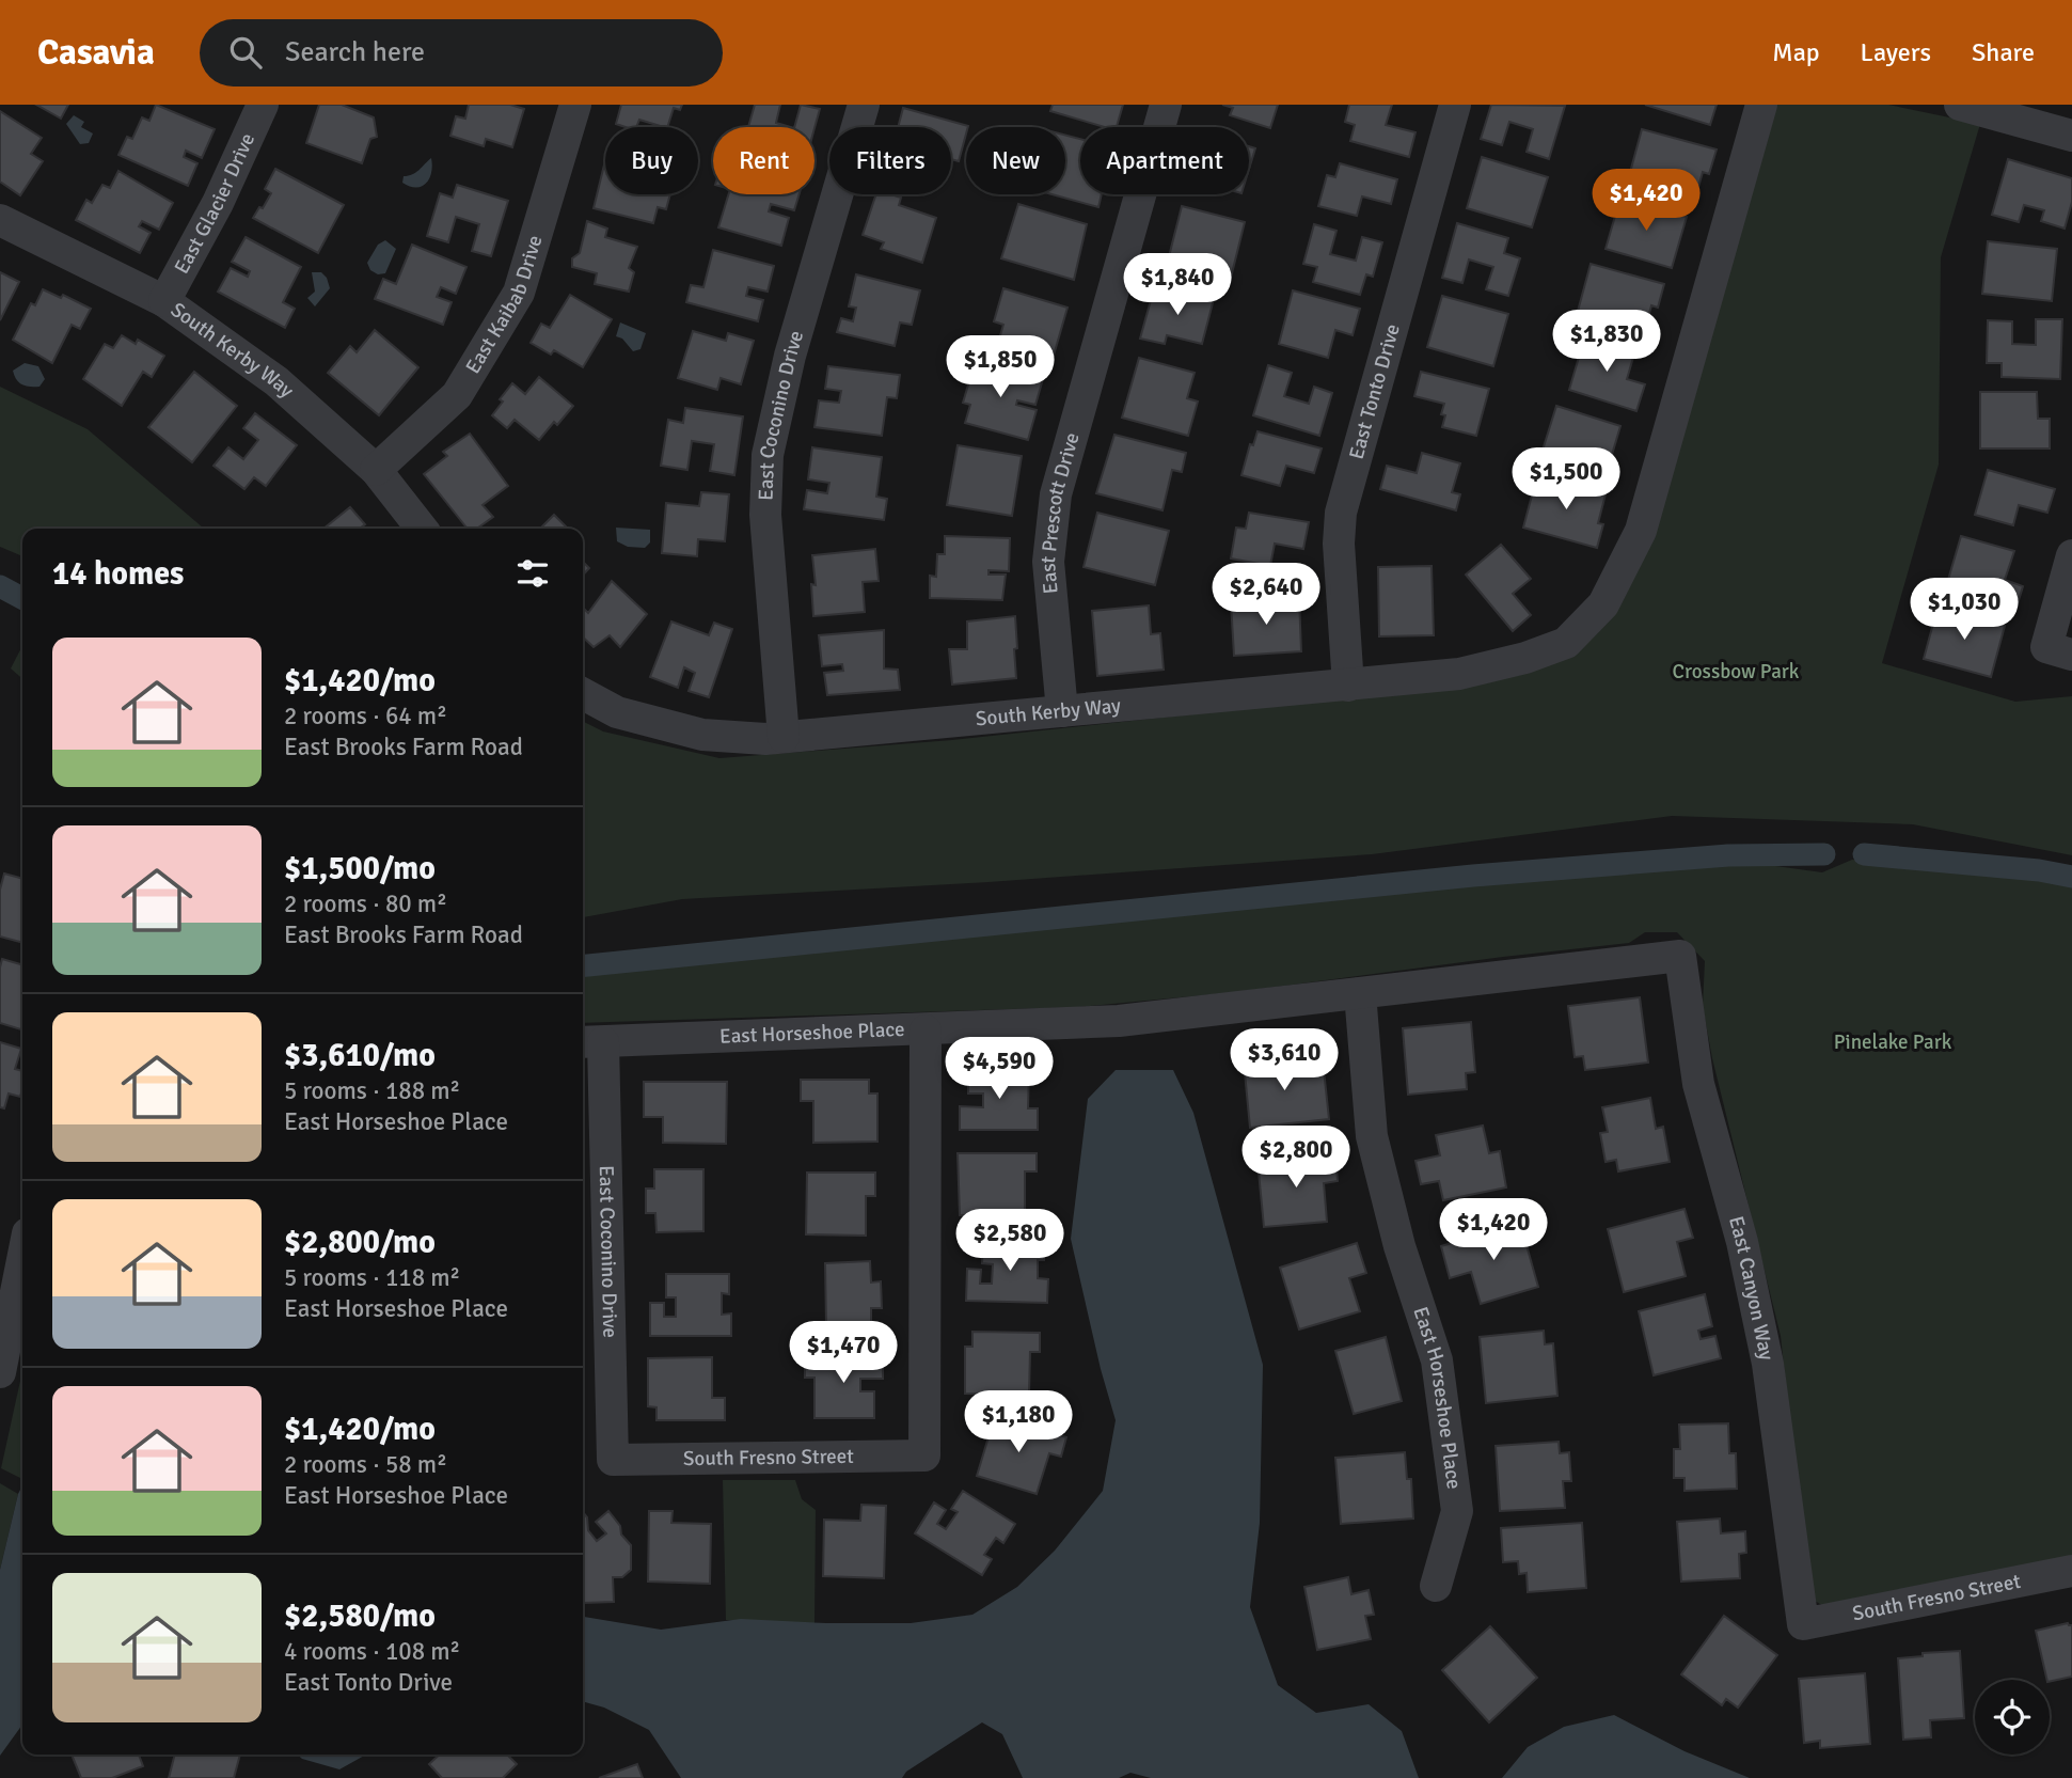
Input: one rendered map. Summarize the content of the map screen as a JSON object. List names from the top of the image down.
{
  "streets": {
    "street": [
      "East Glacier Drive",
      "East Kaibab Drive",
      "South Kerby Way",
      "East Tonto Drive",
      "East Coconino Drive",
      "East Prescott Drive",
      "East Horseshoe Place",
      "East Canyon Way",
      "South Fresno Street"
    ]
  },
  "crossings": [
    ["East Glacier Drive", "South Kerby Way"],
    ["East Kaibab Drive", "South Kerby Way"],
    ["South Kerby Way", "East Tonto Drive"],
    ["South Kerby Way", "East Coconino Drive"],
    ["South Kerby Way", "East Prescott Drive"],
    ["East Coconino Drive", "East Horseshoe Place"],
    ["East Coconino Drive", "South Fresno Street"],
    ["East Horseshoe Place", "East Canyon Way"],
    ["East Horseshoe Place", "South Fresno Street"],
    ["East Canyon Way", "South Fresno Street"]
  ],
  "parks": ["Crossbow Park", "Pinelake Park"],
  "page": {
    "header": "Casavia",
    "search": "Search here",
    "nav": ["Map", "Layers", "Share"],
    "chip": [
      "Buy",
      "Rent",
      "Filters",
      "New",
      "Apartment"
    ],
    "price": [
      "$1,420",
      "$1,840",
      "$1,830",
      "$1,850",
      "$1,500",
      "$2,640",
      "$1,030",
      "$3,610",
      "$4,590",
      "$2,800",
      "$1,420",
      "$2,580",
      "$1,470",
      "$1,180"
    ],
    "heading": "14 homes",
    "list": [
      {
        "name": "$1,420/mo",
        "note": "2 rooms · 64 m² · East Brooks Farm Road"
      },
      {
        "name": "$1,500/mo",
        "note": "2 rooms · 80 m² · East Brooks Farm Road"
      },
      {
        "name": "$3,610/mo",
        "note": "5 rooms · 188 m² · East Horseshoe Place"
      },
      {
        "name": "$2,800/mo",
        "note": "5 rooms · 118 m² · East Horseshoe Place"
      },
      {
        "name": "$1,420/mo",
        "note": "2 rooms · 58 m² · East Horseshoe Place"
      },
      {
        "name": "$2,580/mo",
        "note": "4 rooms · 108 m² · East Tonto Drive"
      }
    ]
  }
}
